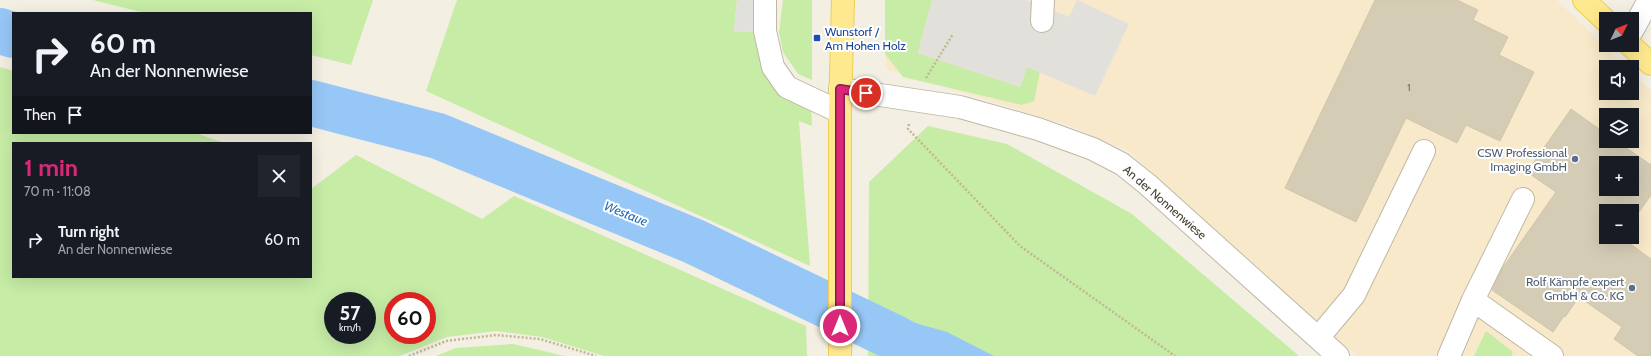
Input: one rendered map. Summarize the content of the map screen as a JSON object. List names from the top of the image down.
{
  "streets": {
    "street": ["An der Nonnenwiese"]
  },
  "water": ["Westaue"],
  "places": {
    "transit": ["Wunstorf / Am Hohen Holz"],
    "other": ["CSW Professional Imaging GmbH", "Rolf Kämpfe expert GmbH & Co. KG"]
  },
  "house_numbers": ["1"],
  "north": "top right",
  "page": {
    "map_buttons": ["+", "−"],
    "turn": ["60 m", "An der Nonnenwiese"],
    "then": "Then",
    "heading": ["1 min", "70 m · 11:08"],
    "list": [
      {
        "name": "Turn right",
        "note": "An der Nonnenwiese",
        "value": "60 m"
      }
    ],
    "speed": "57 km/h",
    "limit": "60"
  }
}
